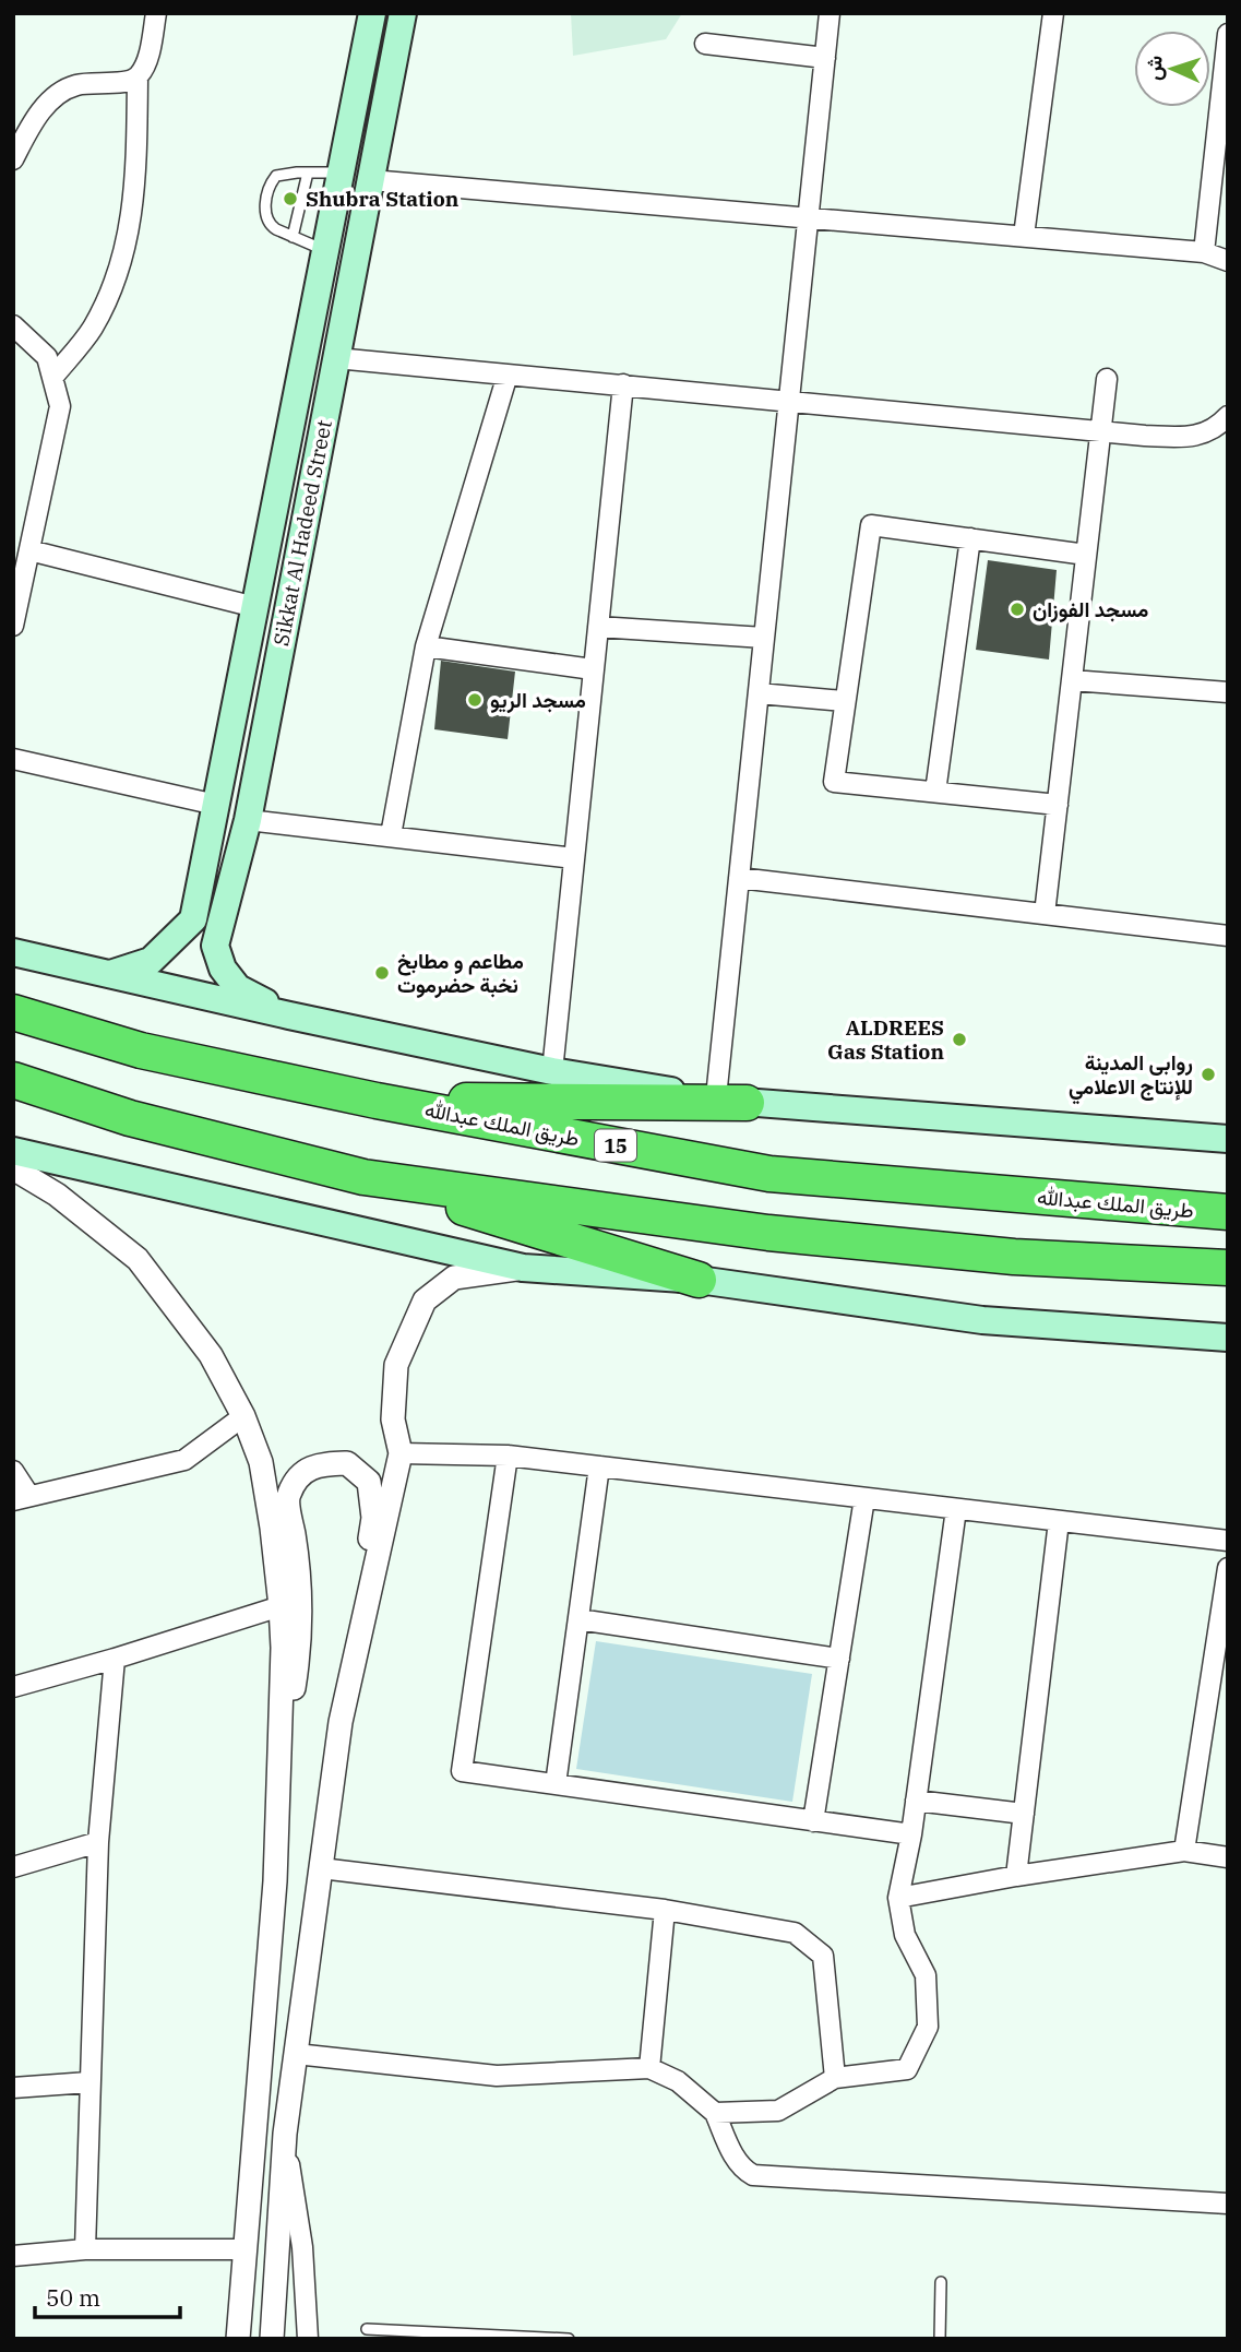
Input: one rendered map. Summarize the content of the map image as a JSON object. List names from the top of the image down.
{
  "streets": {
    "highway": ["طريق الملك عبدالله", "15"],
    "main road": ["Sikkat Al Hadeed Street"]
  },
  "places": [
    "Shubra Station",
    "مسجد الفوزان",
    "مسجد الريو",
    "مطاعم و مطابخ نخبة حضرموت",
    "ALDREES Gas Station",
    "روابي المدينة للإنتاج الاعلامي"
  ],
  "scale_bar": "50 m",
  "north": "left"
}
